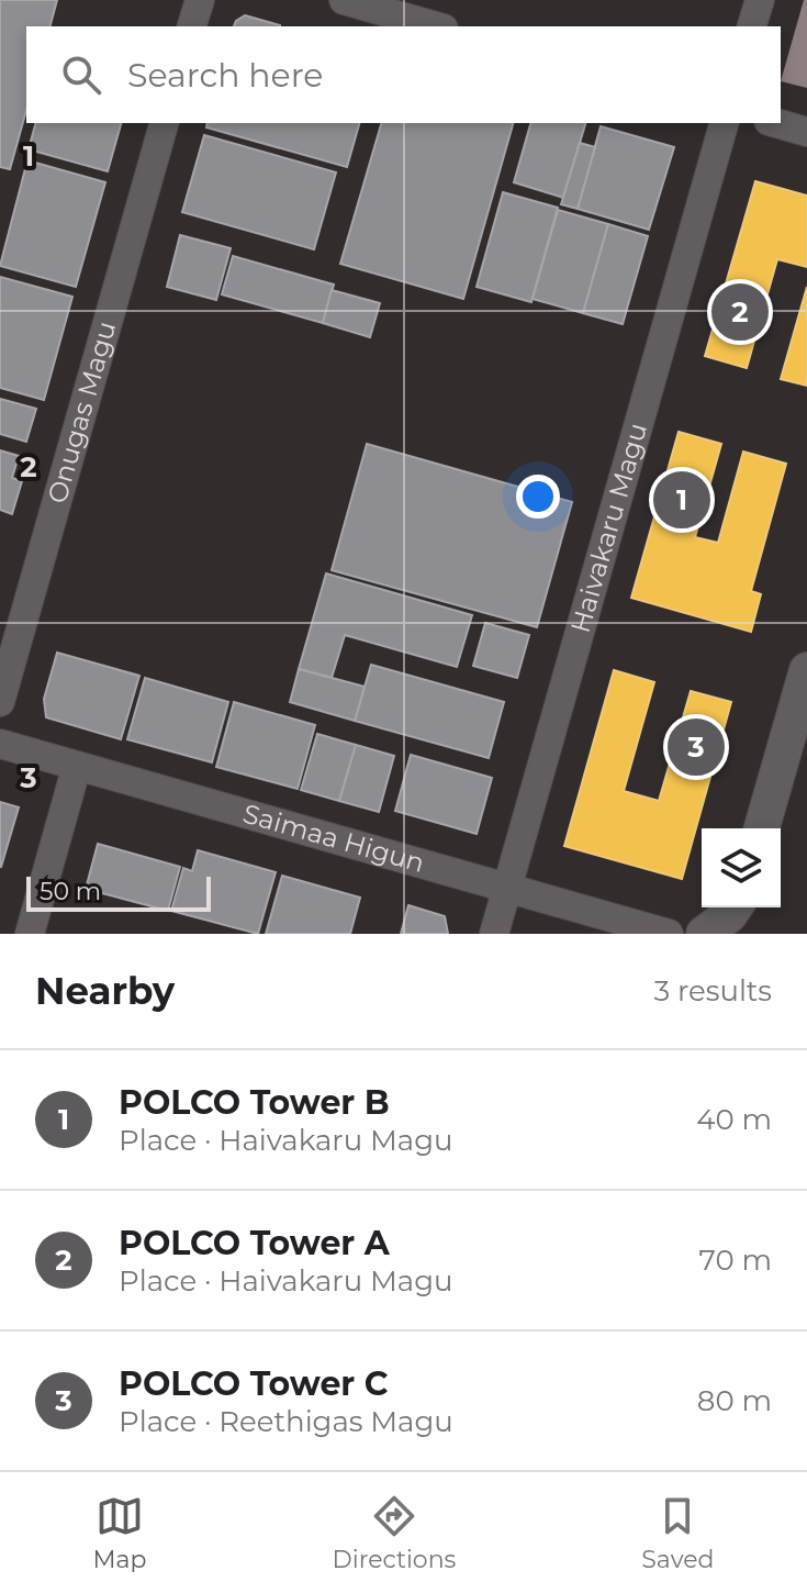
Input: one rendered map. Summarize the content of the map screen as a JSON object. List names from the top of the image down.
{
  "streets": {
    "street": ["Onugas Magu", "Haivakaru Magu", "Saimaa Higun"]
  },
  "crossings": [
    ["Haivakaru Magu", "Saimaa Higun"]
  ],
  "scale_bar": "50 m",
  "page": {
    "search": "Search here",
    "pins": ["2", "1", "3"],
    "scale": "50 m",
    "heading": ["Nearby", "3 results"],
    "list": [
      {
        "mark": "1",
        "name": "POLCO Tower B",
        "note": "Place · Haivakaru Magu",
        "value": "40 m"
      },
      {
        "mark": "2",
        "name": "POLCO Tower A",
        "note": "Place · Haivakaru Magu",
        "value": "70 m"
      },
      {
        "mark": "3",
        "name": "POLCO Tower C",
        "note": "Place · Reethigas Magu",
        "value": "80 m"
      }
    ],
    "nav": ["Map", "Directions", "Saved"]
  },
  "grid": {
    "rows": ["1", "2", "3"]
  }
}
